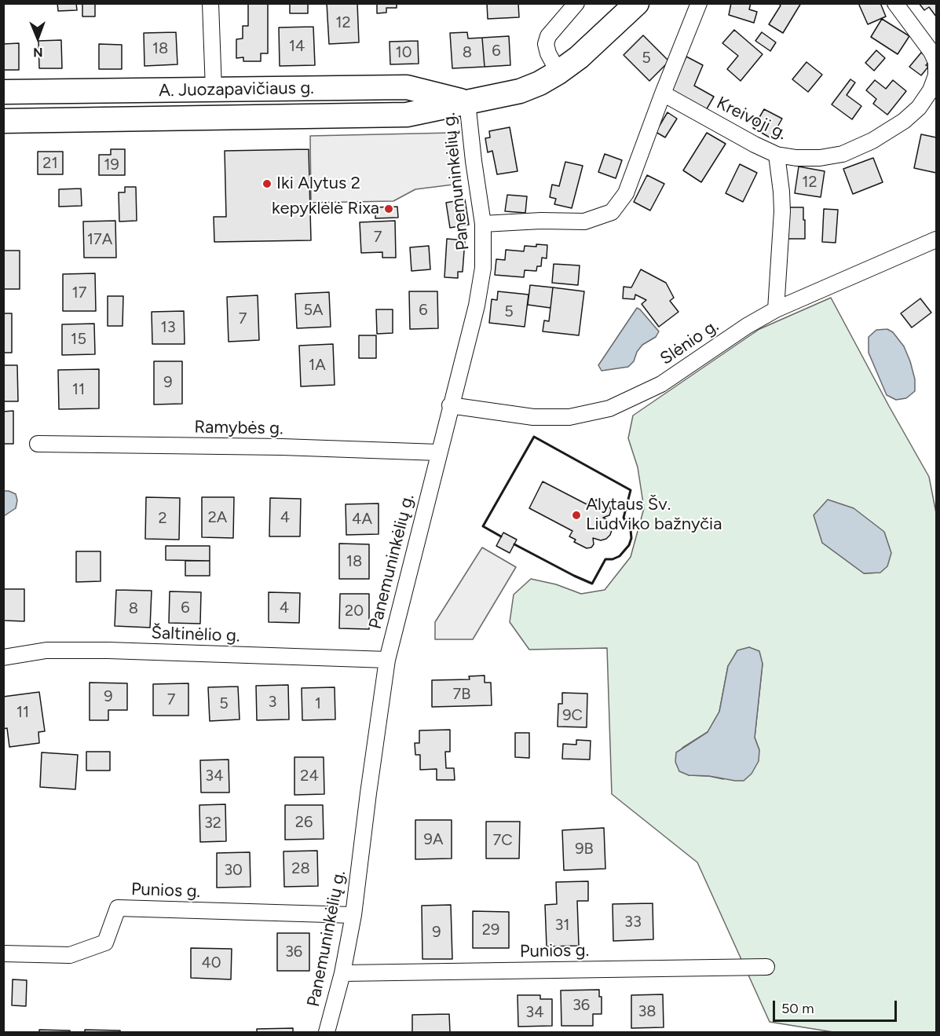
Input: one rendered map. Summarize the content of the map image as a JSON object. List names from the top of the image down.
{
  "streets": {
    "main road": ["A. Juozapavičiaus g."],
    "street": [
      "Kreivoji g.",
      "Panemuninkėlių g.",
      "Slėnio g.",
      "Ramybės g.",
      "Šaltinėlio g.",
      "Punios g."
    ]
  },
  "crossings": [
    ["A. Juozapavičiaus g.", "Panemuninkėlių g."],
    ["Panemuninkėlių g.", "Slėnio g."],
    ["Panemuninkėlių g.", "Ramybės g."],
    ["Panemuninkėlių g.", "Šaltinėlio g."],
    ["Panemuninkėlių g.", "Punios g."]
  ],
  "places": ["Iki Alytus 2", "kepyklėlė Rixa", "Alytaus Šv. Liudviko bažnyčia"],
  "house_numbers": [
    "12",
    "14",
    "18",
    "6",
    "10",
    "8",
    "5",
    "21",
    "19",
    "12",
    "7",
    "17A",
    "17",
    "5A",
    "6",
    "5",
    "7",
    "13",
    "15",
    "1A",
    "9",
    "11",
    "2A",
    "4",
    "2",
    "4A",
    "18",
    "6",
    "4",
    "8",
    "20",
    "7B",
    "9",
    "7",
    "3",
    "5",
    "1",
    "11",
    "9C",
    "34",
    "24",
    "26",
    "32",
    "9A",
    "7C",
    "9B",
    "28",
    "30",
    "33",
    "31",
    "29",
    "9",
    "36",
    "40",
    "36",
    "38",
    "34"
  ],
  "scale_bar": "50 m",
  "north": "bottom"
}
